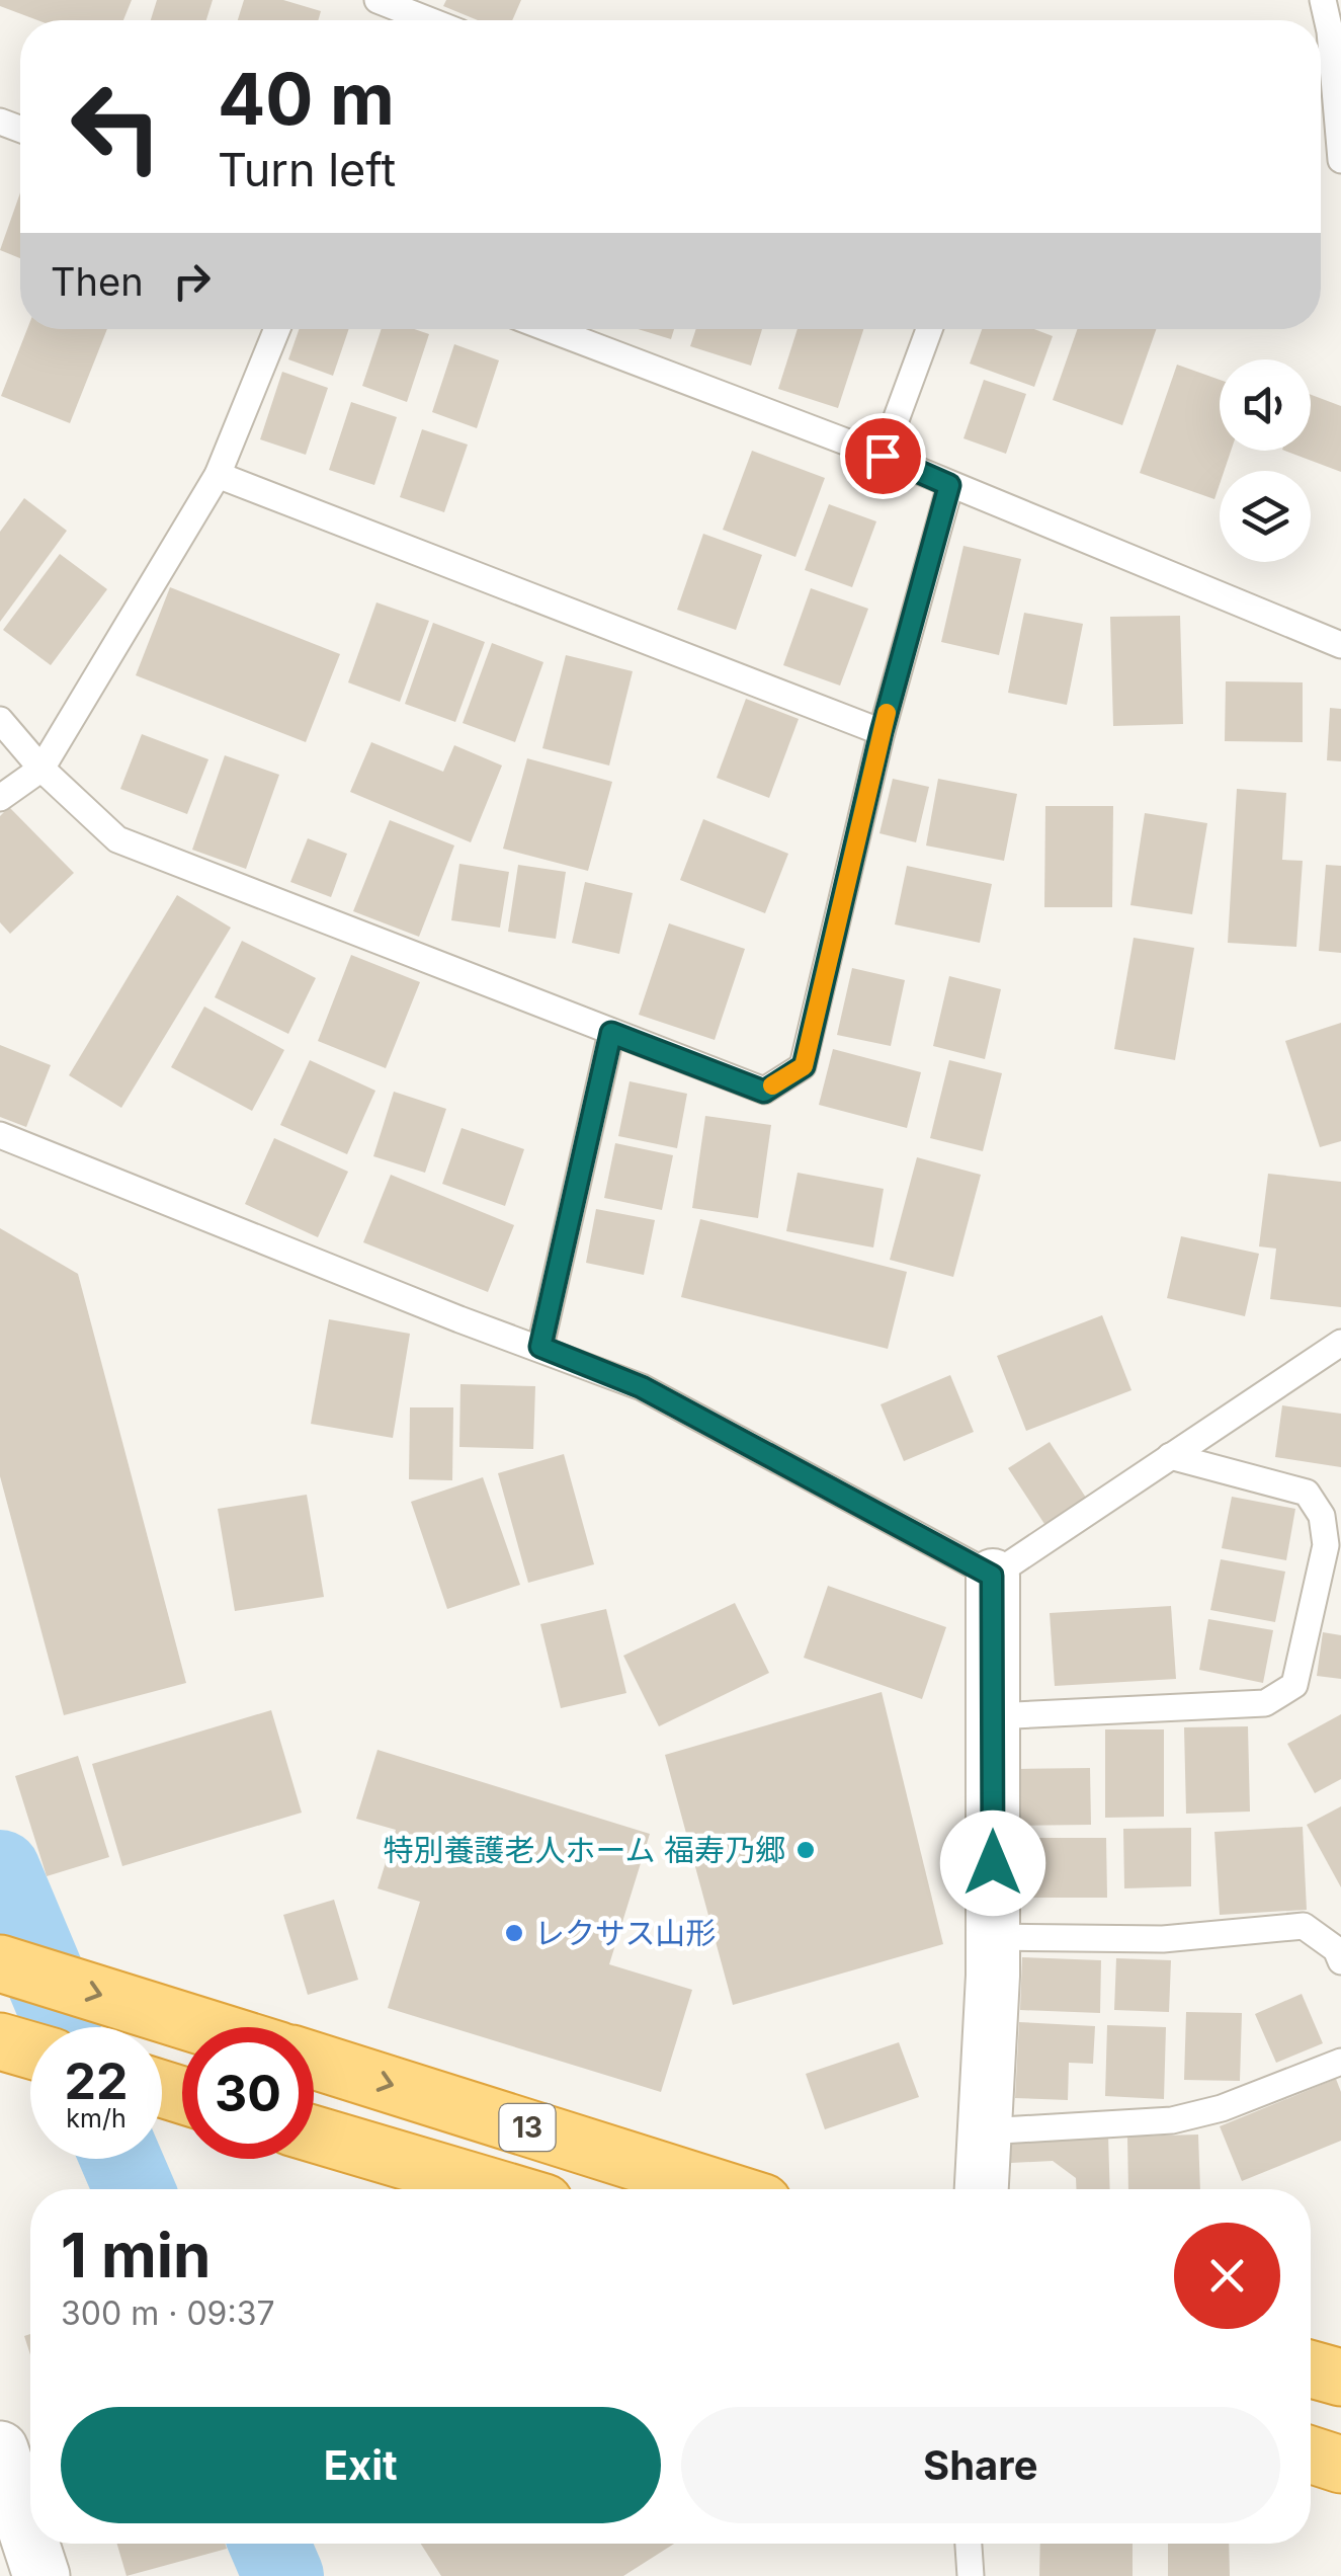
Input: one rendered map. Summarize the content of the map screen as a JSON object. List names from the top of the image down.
{
  "streets": {
    "highway": ["13"]
  },
  "places": ["特別養護老人ホーム 福寿乃郷", "レクサス山形"],
  "page": {
    "turn": ["40 m", "Turn left"],
    "then": "Then",
    "speed": "22 km/h",
    "limit": "30",
    "heading": ["1 min", "300 m · 09:37"],
    "buttons": ["Exit", "Share"]
  }
}
